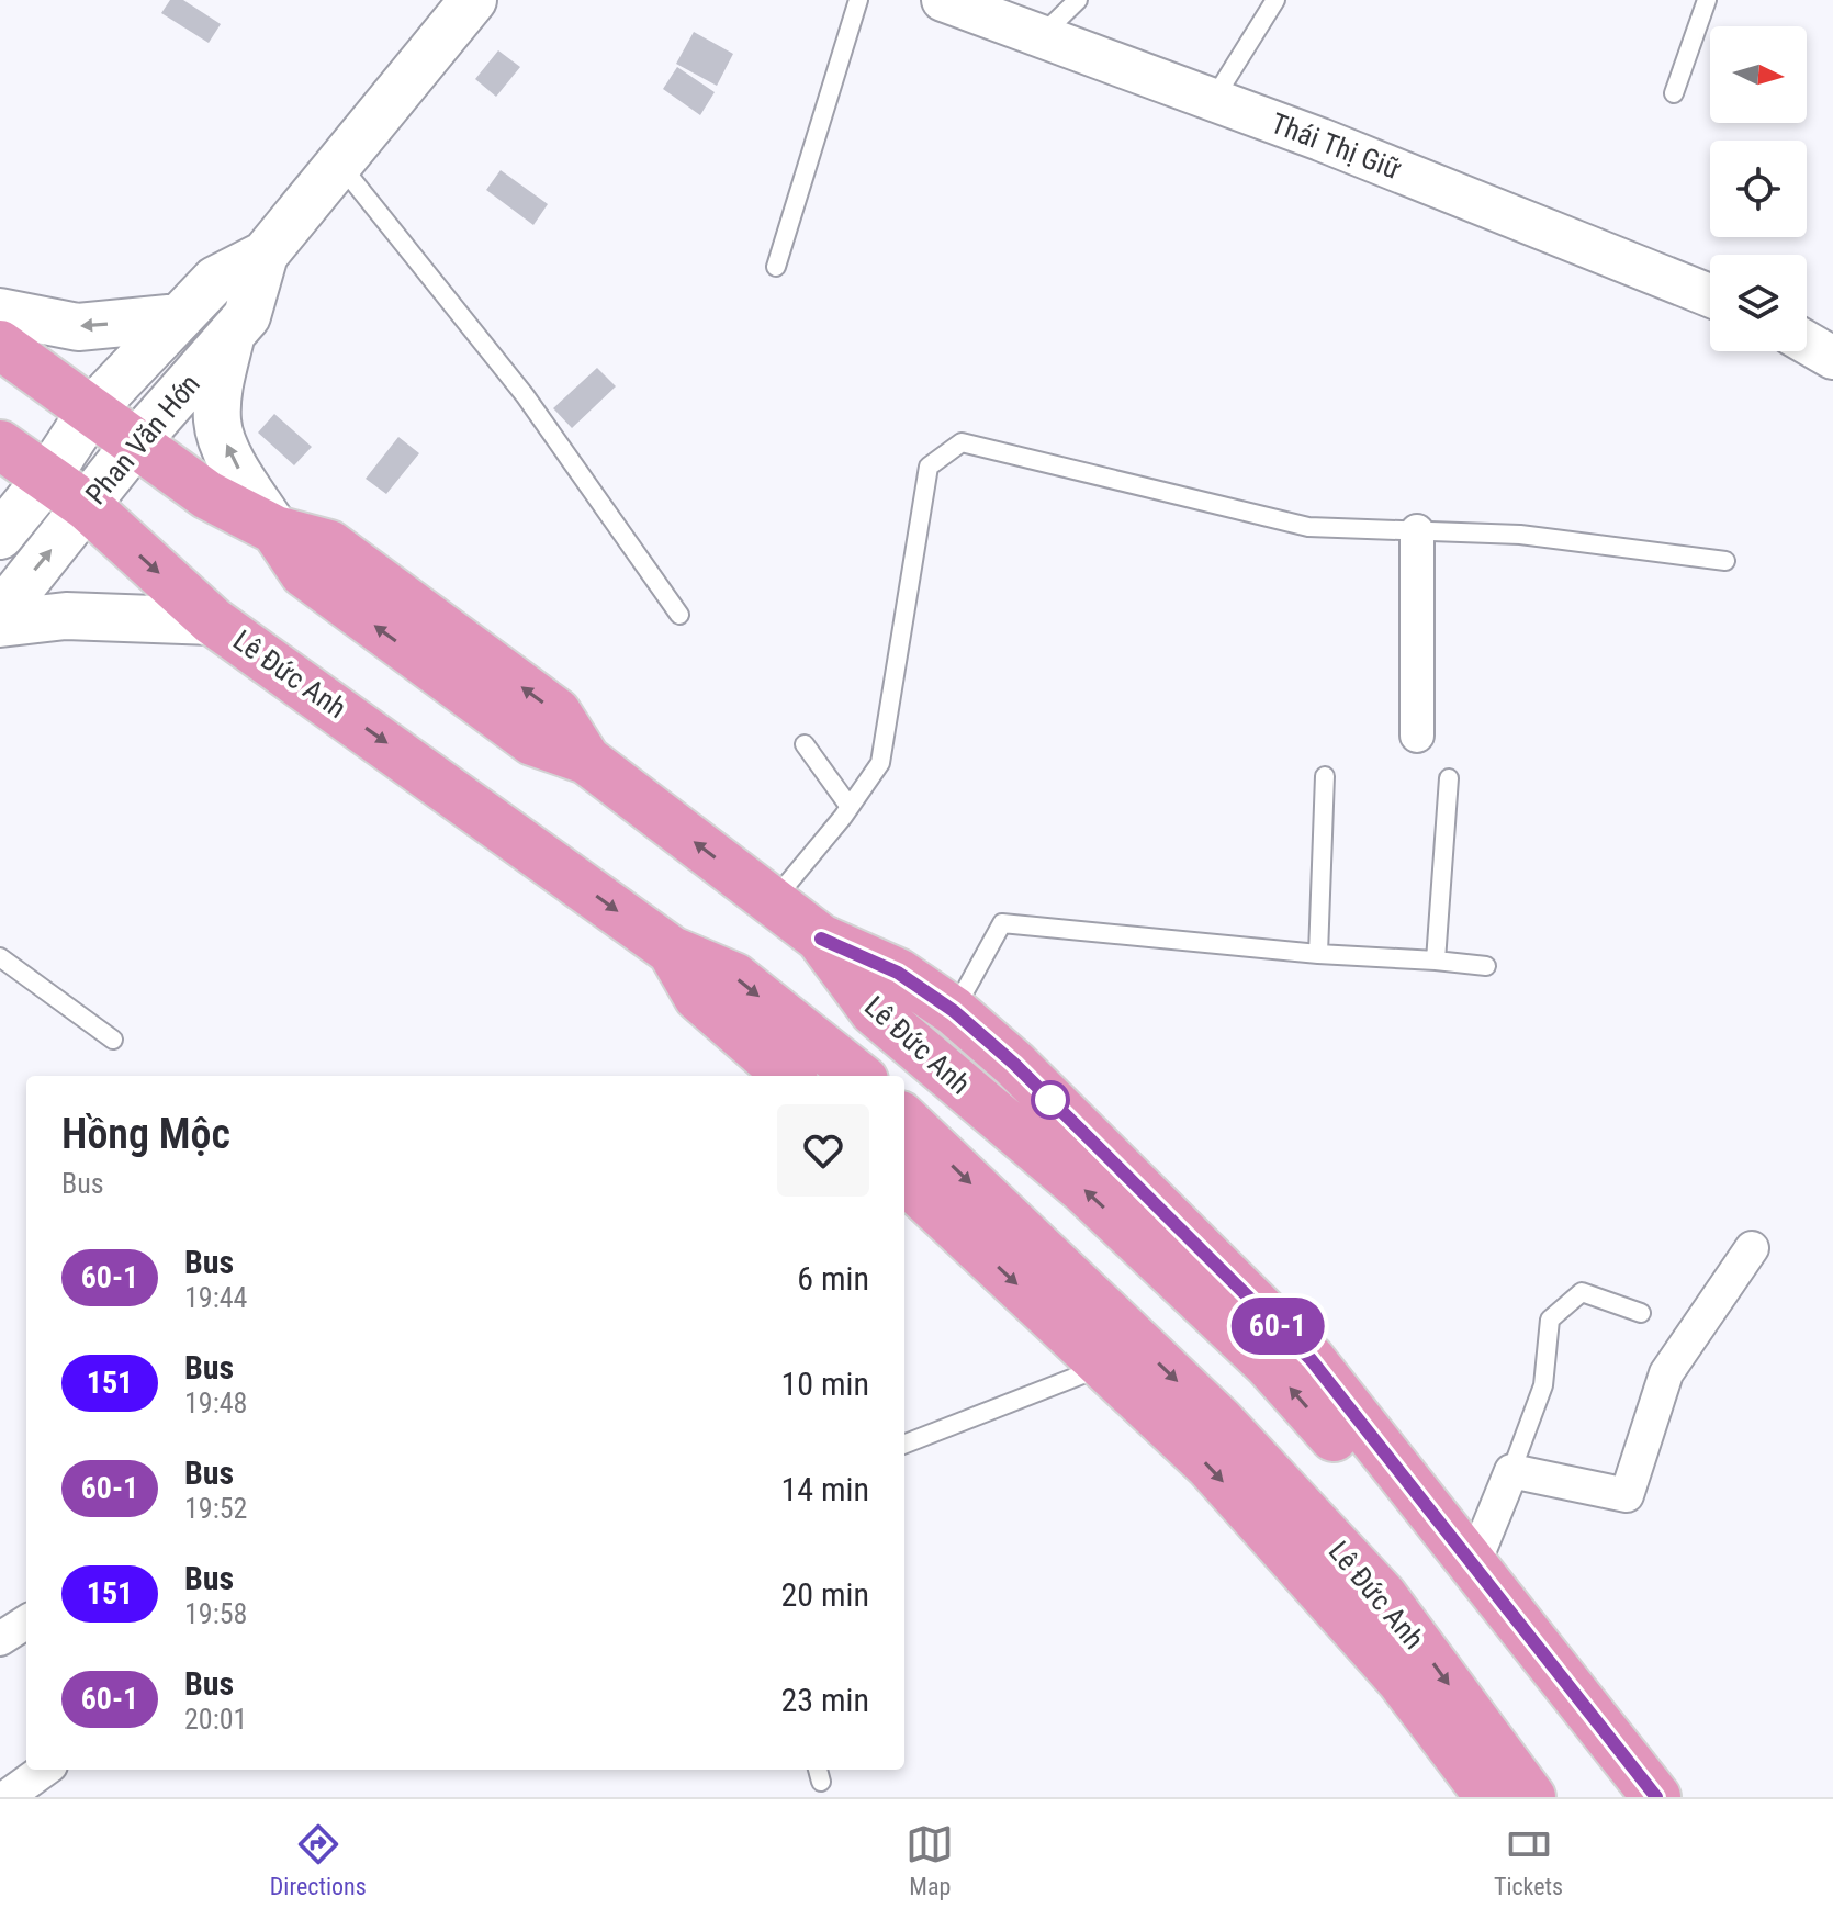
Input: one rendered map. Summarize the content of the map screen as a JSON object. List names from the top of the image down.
{
  "streets": {
    "highway": ["Lê Đức Anh"],
    "main road": ["Phan Văn Hớn"],
    "street": ["Thái Thị Giữ"]
  },
  "crossings": [
    ["Phan Văn Hớn", "Lê Đức Anh"]
  ],
  "lines": ["bus line 60-1"],
  "north": "right",
  "page": {
    "on_map": "60-1",
    "heading": ["Hồng Mộc", "Bus"],
    "list": [
      {
        "mark": "60-1",
        "name": "Bus",
        "note": "19:44",
        "value": "6 min"
      },
      {
        "mark": "151",
        "name": "Bus",
        "note": "19:48",
        "value": "10 min"
      },
      {
        "mark": "60-1",
        "name": "Bus",
        "note": "19:52",
        "value": "14 min"
      },
      {
        "mark": "151",
        "name": "Bus",
        "note": "19:58",
        "value": "20 min"
      },
      {
        "mark": "60-1",
        "name": "Bus",
        "note": "20:01",
        "value": "23 min"
      }
    ],
    "tabs": ["Directions", "Map", "Tickets"]
  }
}
